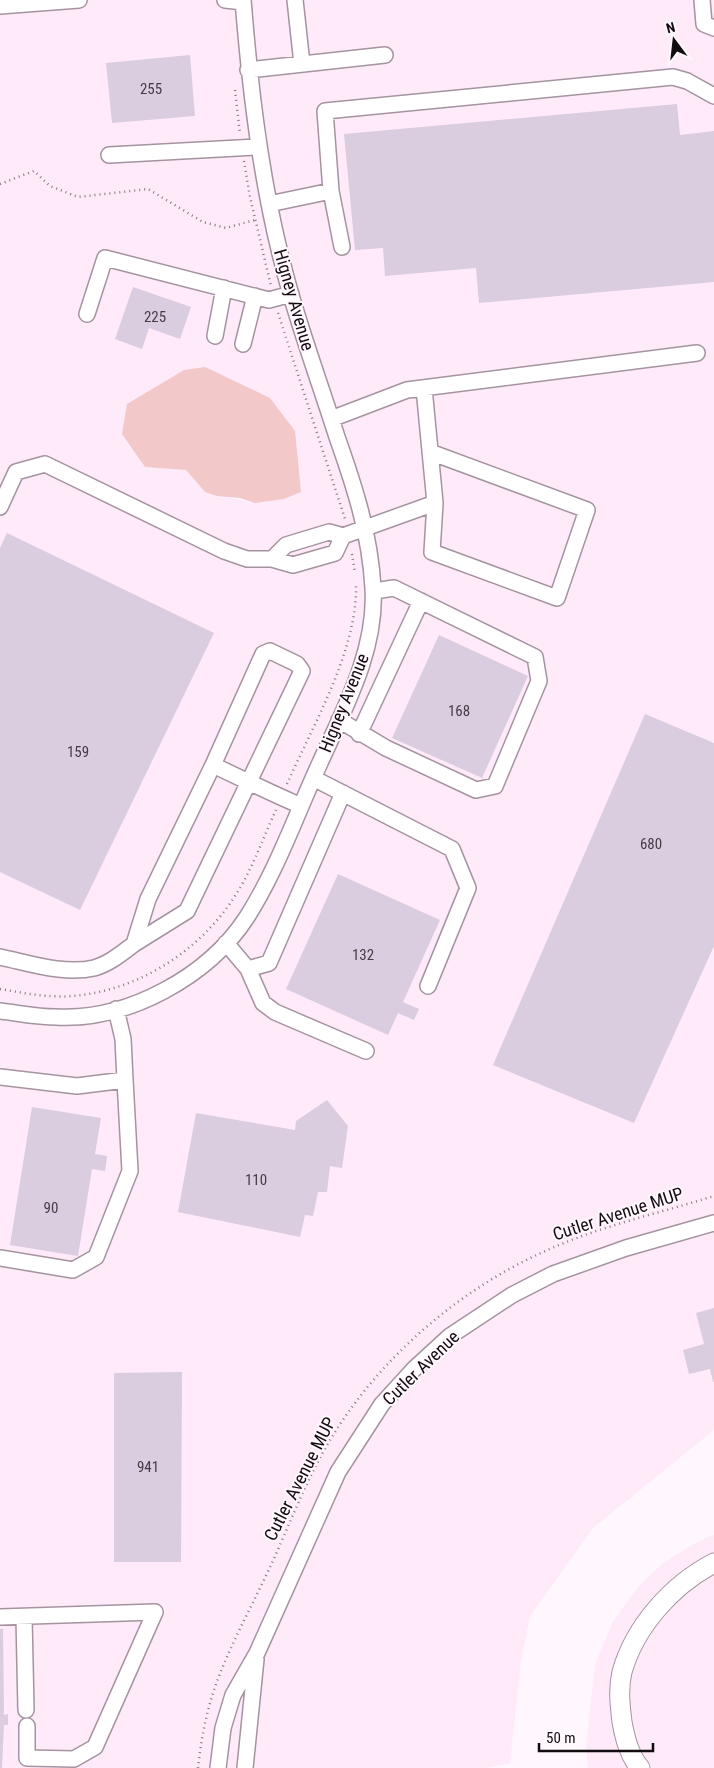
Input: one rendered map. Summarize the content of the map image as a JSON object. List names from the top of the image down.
{
  "streets": {
    "street": ["Higney Avenue", "Cutler Avenue"],
    "path": ["Cutler Avenue MUP"]
  },
  "house_numbers": [
    "255",
    "225",
    "168",
    "159",
    "680",
    "132",
    "110",
    "90",
    "941"
  ],
  "scale_bar": "50 m",
  "north": "top"
}
